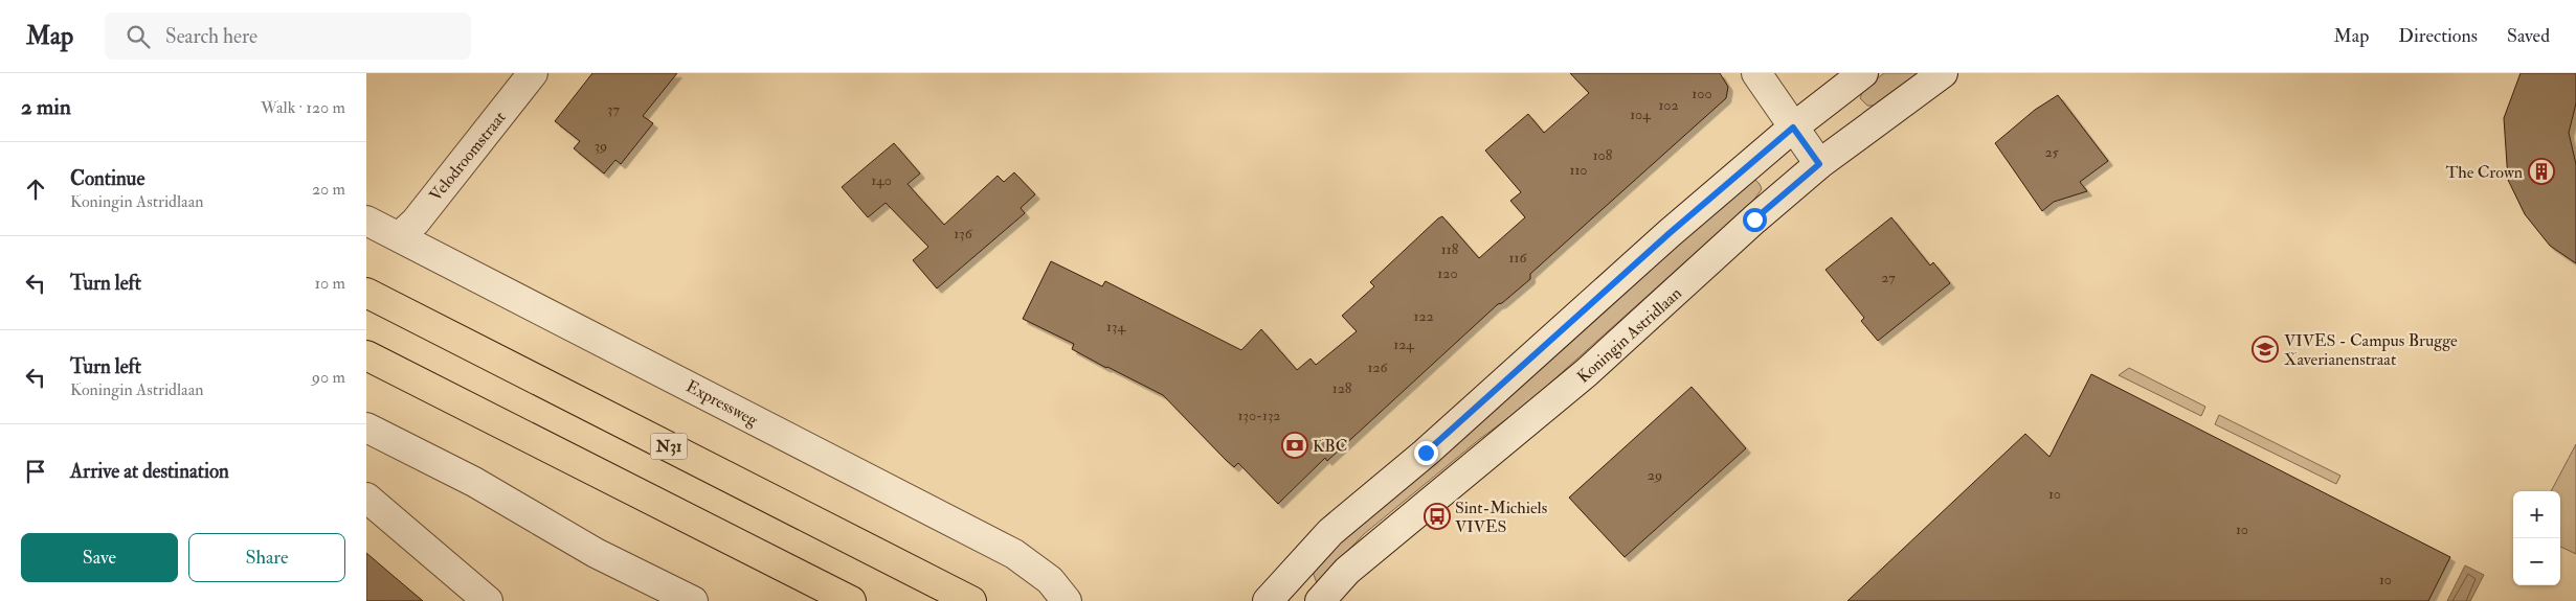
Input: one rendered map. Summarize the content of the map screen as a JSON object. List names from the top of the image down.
{
  "streets": {
    "highway": ["N31"],
    "street": ["Velodroomstraat", "Koningin Astridlaan", "Expressweg"]
  },
  "crossings": [
    ["Velodroomstraat", "Expressweg"]
  ],
  "places": {
    "building": ["The Crown"],
    "school or university": ["VIVES - Campus Brugge Xaverianenstraat"],
    "bank": ["KBC"],
    "bus stop": ["Sint-Michiels VIVES"]
  },
  "house_numbers": [
    "100",
    "102",
    "37",
    "104",
    "39",
    "25",
    "108",
    "110",
    "140",
    "136",
    "118",
    "116",
    "120",
    "27",
    "122",
    "134",
    "124",
    "126",
    "128",
    "130-132",
    "29",
    "10",
    "10",
    "10"
  ],
  "page": {
    "header": "Map",
    "search": "Search here",
    "nav": ["Map", "Directions", "Saved"],
    "heading": ["2 min", "Walk · 120 m"],
    "list": [
      ["Continue", "Koningin Astridlaan", "20 m"],
      ["Turn left", "10 m"],
      ["Turn left", "Koningin Astridlaan", "90 m"],
      "Arrive at destination"
    ],
    "map_buttons": ["+", "−"],
    "buttons": ["Save", "Share"]
  }
}
